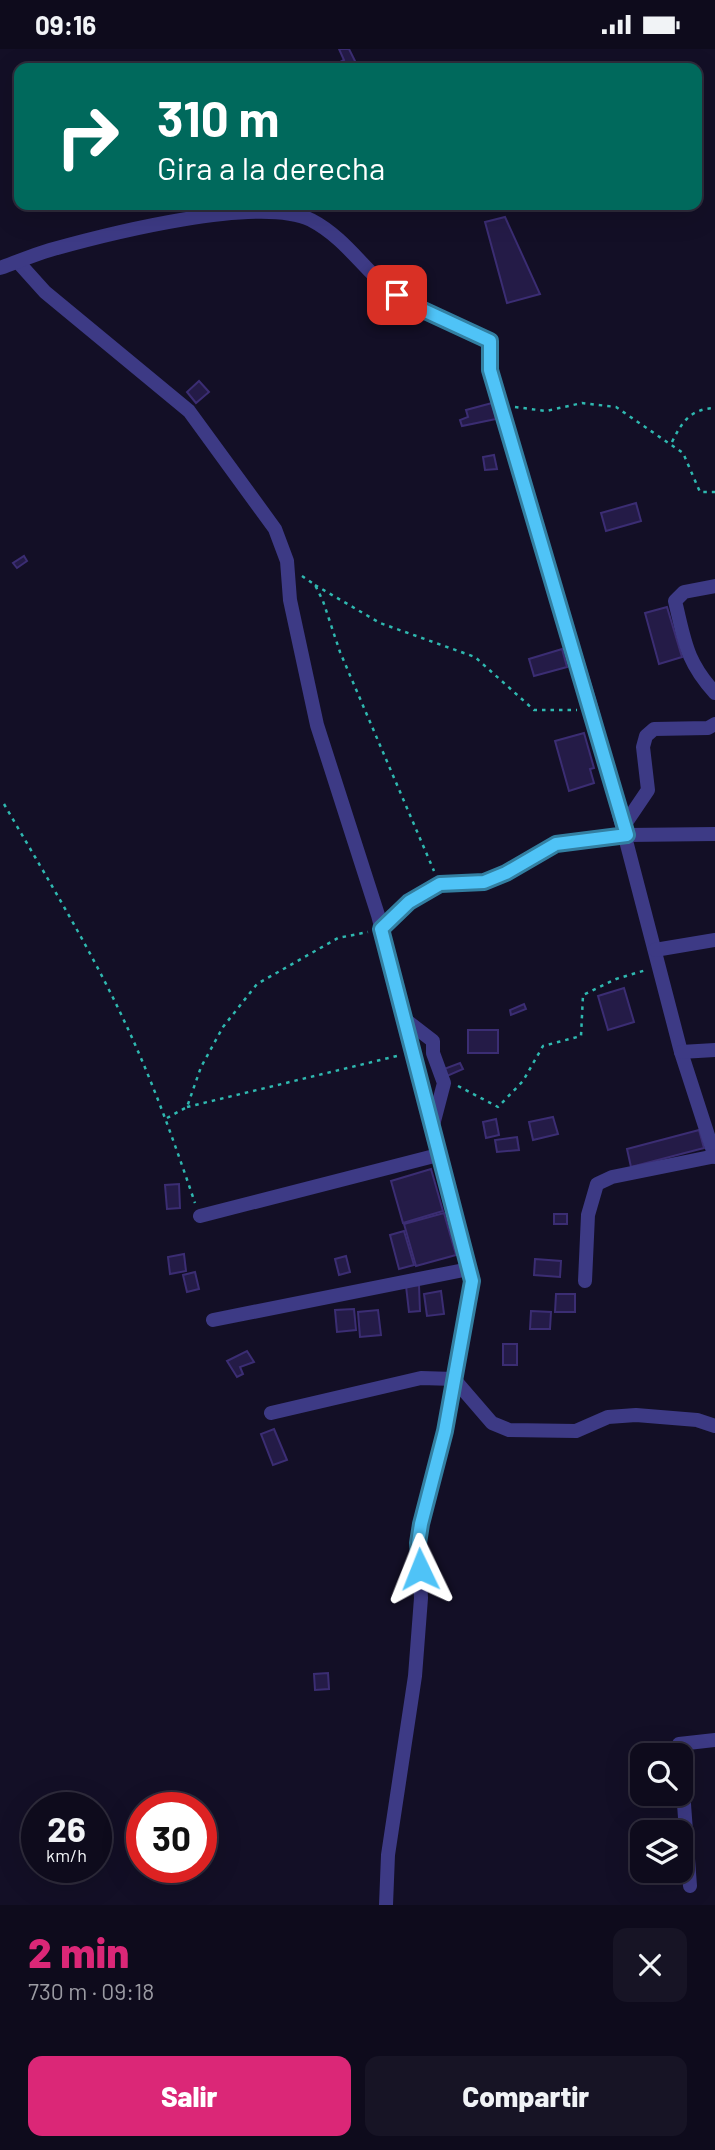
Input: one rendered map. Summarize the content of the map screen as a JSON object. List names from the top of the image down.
{
  "page": {
    "status": "09:16",
    "turn": ["310 m", "Gira a la derecha"],
    "speed": "26 km/h",
    "limit": "30",
    "heading": ["2 min", "730 m · 09:18"],
    "buttons": ["Salir", "Compartir"]
  }
}
